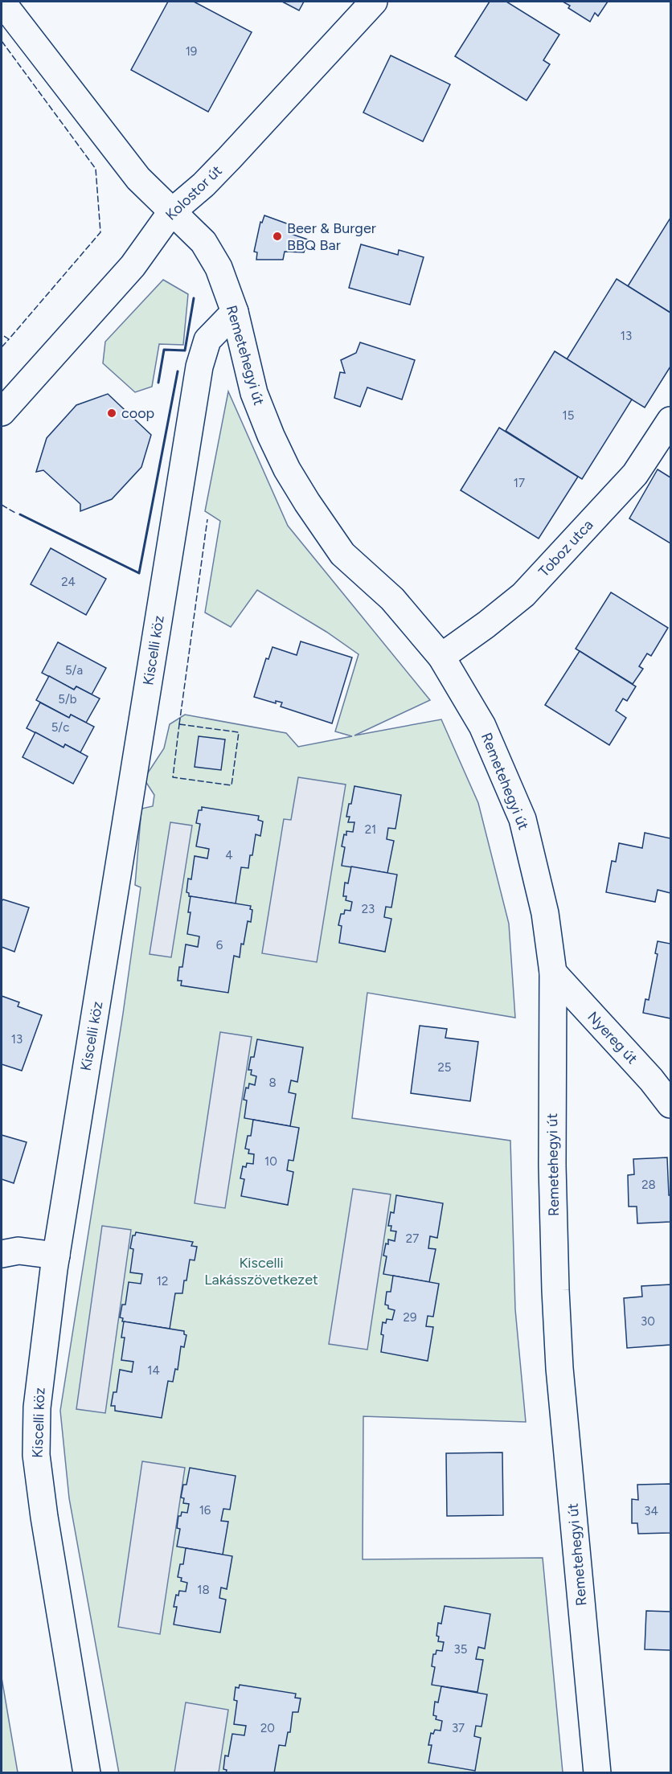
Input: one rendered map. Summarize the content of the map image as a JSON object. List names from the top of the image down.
{
  "streets": {
    "street": [
      "Kolostor út",
      "Remetehegyi út",
      "Toboz utca",
      "Kiscelli köz",
      "Nyereg út"
    ]
  },
  "crossings": [
    ["Kolostor út", "Remetehegyi út"],
    ["Remetehegyi út", "Toboz utca"],
    ["Remetehegyi út", "Kiscelli köz"],
    ["Remetehegyi út", "Nyereg út"]
  ],
  "parks": ["Kiscelli Lakásszövetkezet"],
  "places": ["Beer & Burger BBQ Bar", "coop"],
  "house_numbers": [
    "19",
    "13",
    "15",
    "17",
    "24",
    "5/a",
    "5/b",
    "5/c",
    "21",
    "4",
    "23",
    "6",
    "13",
    "25",
    "8",
    "10",
    "28",
    "27",
    "12",
    "29",
    "30",
    "14",
    "16",
    "34",
    "18",
    "35",
    "20",
    "37"
  ]
}
